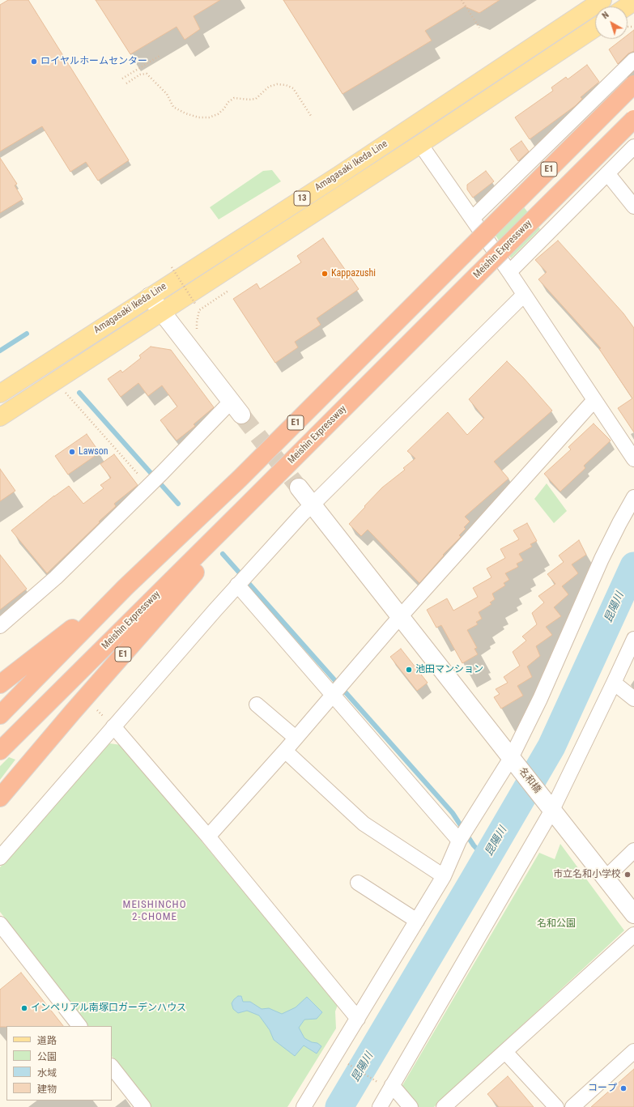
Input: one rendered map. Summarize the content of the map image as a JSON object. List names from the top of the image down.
{
  "streets": {
    "highway": ["E1", "Meishin Expressway"],
    "main road": ["Amagasaki Ikeda Line", "13"],
    "street": ["名和橋"]
  },
  "crossings": [
    ["E1", "Meishin Expressway"]
  ],
  "districts": ["MEISHINCHO 2-CHOME"],
  "water": ["昆陽川"],
  "parks": ["名和公園"],
  "places": [
    "ロイヤルホームセンター",
    "Kappazushi",
    "Lawson",
    "池田マンション",
    "市立名和小学校",
    "インペリアル南塚口ガーデンハウス",
    "コープ"
  ],
  "legend": [
    "道路",
    "公園",
    "水域",
    "建物"
  ],
  "north": "top left"
}
